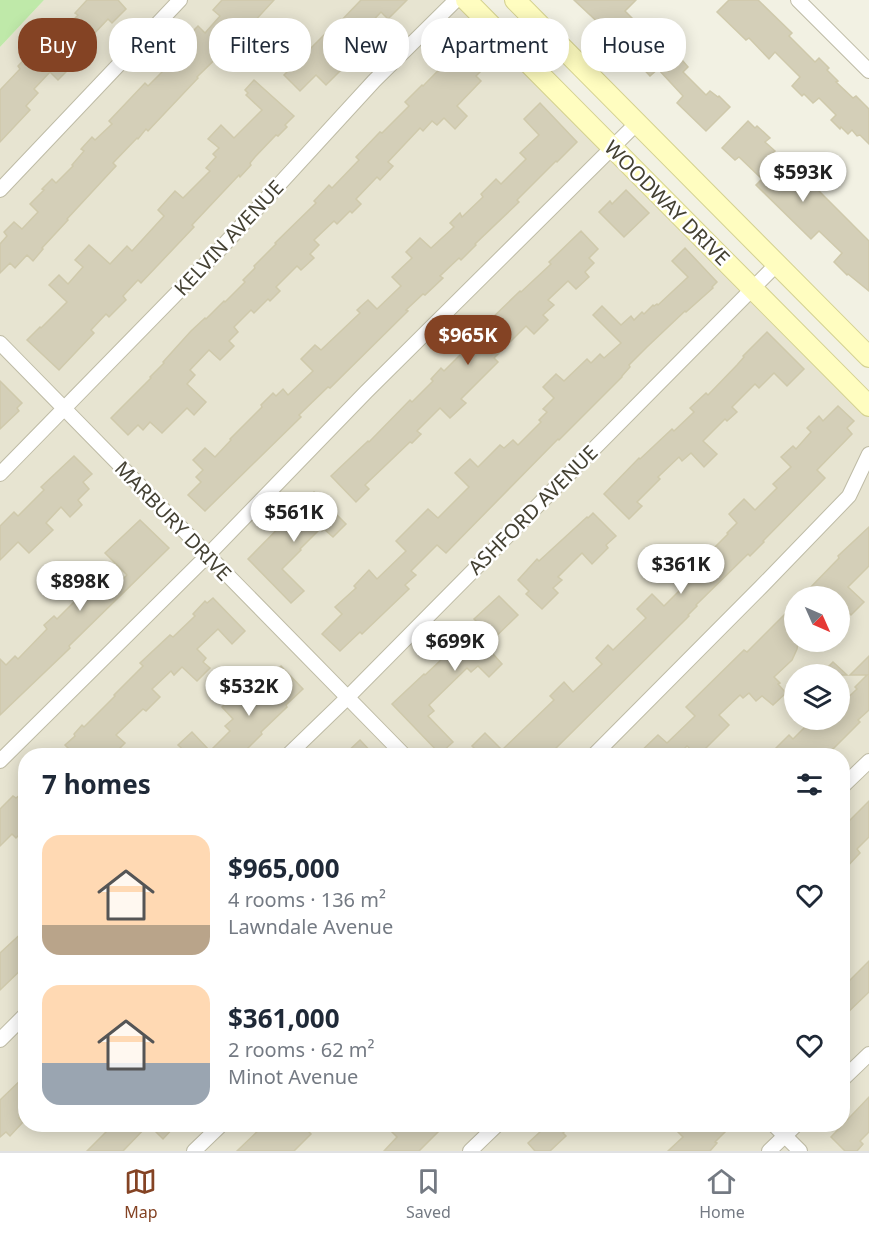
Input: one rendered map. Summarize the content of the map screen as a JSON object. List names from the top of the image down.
{
  "streets": {
    "street": [
      "WOODWAY DRIVE",
      "KELVIN AVENUE",
      "ASHFORD AVENUE",
      "MARBURY DRIVE"
    ]
  },
  "crossings": [
    ["WOODWAY DRIVE", "ASHFORD AVENUE"],
    ["KELVIN AVENUE", "MARBURY DRIVE"],
    ["ASHFORD AVENUE", "MARBURY DRIVE"]
  ],
  "north": "bottom right",
  "page": {
    "chip": [
      "Buy",
      "Rent",
      "Filters",
      "New",
      "Apartment",
      "House"
    ],
    "price": [
      "$593K",
      "$965K",
      "$561K",
      "$361K",
      "$898K",
      "$699K",
      "$532K"
    ],
    "heading": "7 homes",
    "list": [
      {
        "name": "$965,000",
        "note": "4 rooms · 136 m² · Lawndale Avenue"
      },
      {
        "name": "$361,000",
        "note": "2 rooms · 62 m² · Minot Avenue"
      }
    ],
    "tabs": ["Map", "Saved", "Home"]
  }
}
